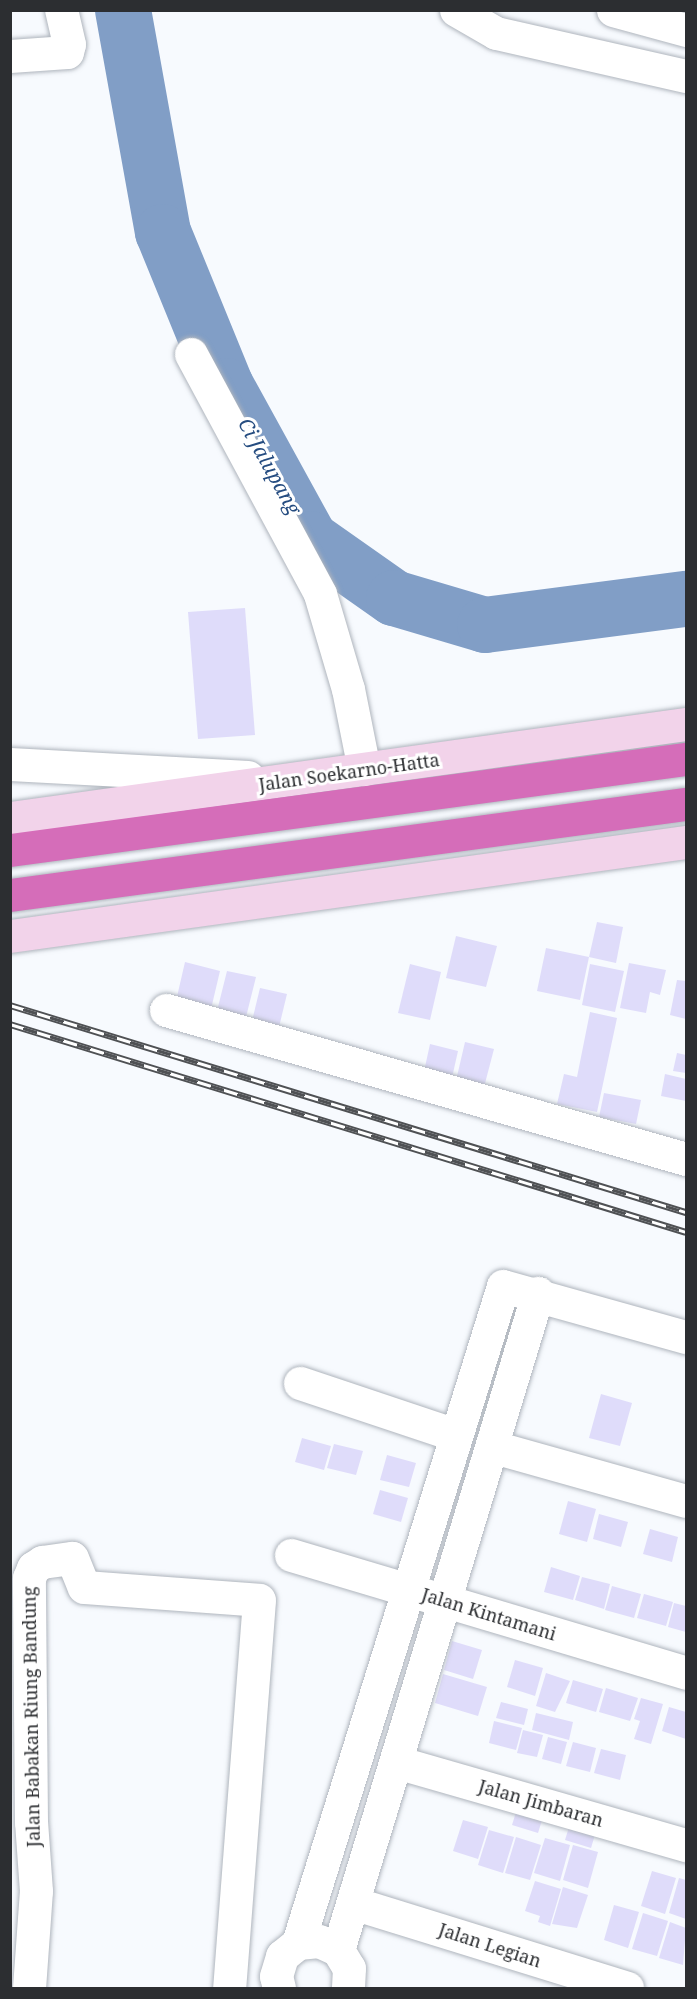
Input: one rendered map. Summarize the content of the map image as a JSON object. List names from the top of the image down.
{
  "streets": {
    "highway": ["Jalan Soekarno-Hatta"],
    "street": [
      "Jalan Kintamani",
      "Jalan Babakan Riung Bandung",
      "Jalan Jimbaran",
      "Jalan Legian"
    ]
  },
  "water": ["Ci Jalupang"]
}
